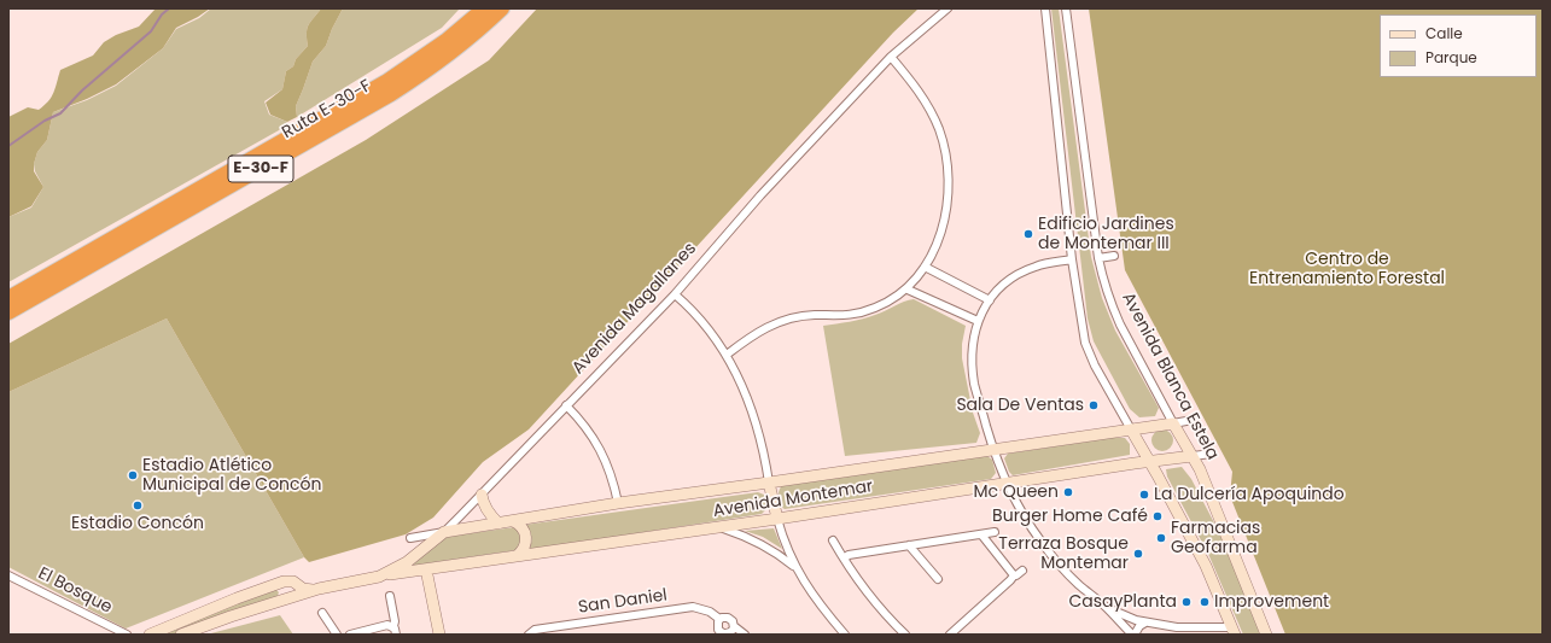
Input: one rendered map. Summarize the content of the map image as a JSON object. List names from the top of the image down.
{
  "streets": {
    "highway": ["Ruta E-30-F", "E-30-F"],
    "main road": ["Avenida Magallanes", "Avenida Blanca Estela", "Avenida Montemar"],
    "street": ["El Bosque", "San Daniel"]
  },
  "crossings": [
    ["Avenida Magallanes", "Avenida Montemar"],
    ["Avenida Blanca Estela", "Avenida Montemar"]
  ],
  "parks": ["Centro de Entrenamiento Forestal"],
  "places": [
    "Edificio Jardines de Montemar III",
    "Sala De Ventas",
    "Estadio Atlético Municipal de Concón",
    "Mc Queen",
    "La Dulcería Apoquindo",
    "Estadio Concón",
    "Burger Home Café",
    "Farmacias Geofarma",
    "Terraza Bosque Montemar",
    "CasayPlanta",
    "Improvement"
  ],
  "legend": ["Calle", "Parque"]
}
